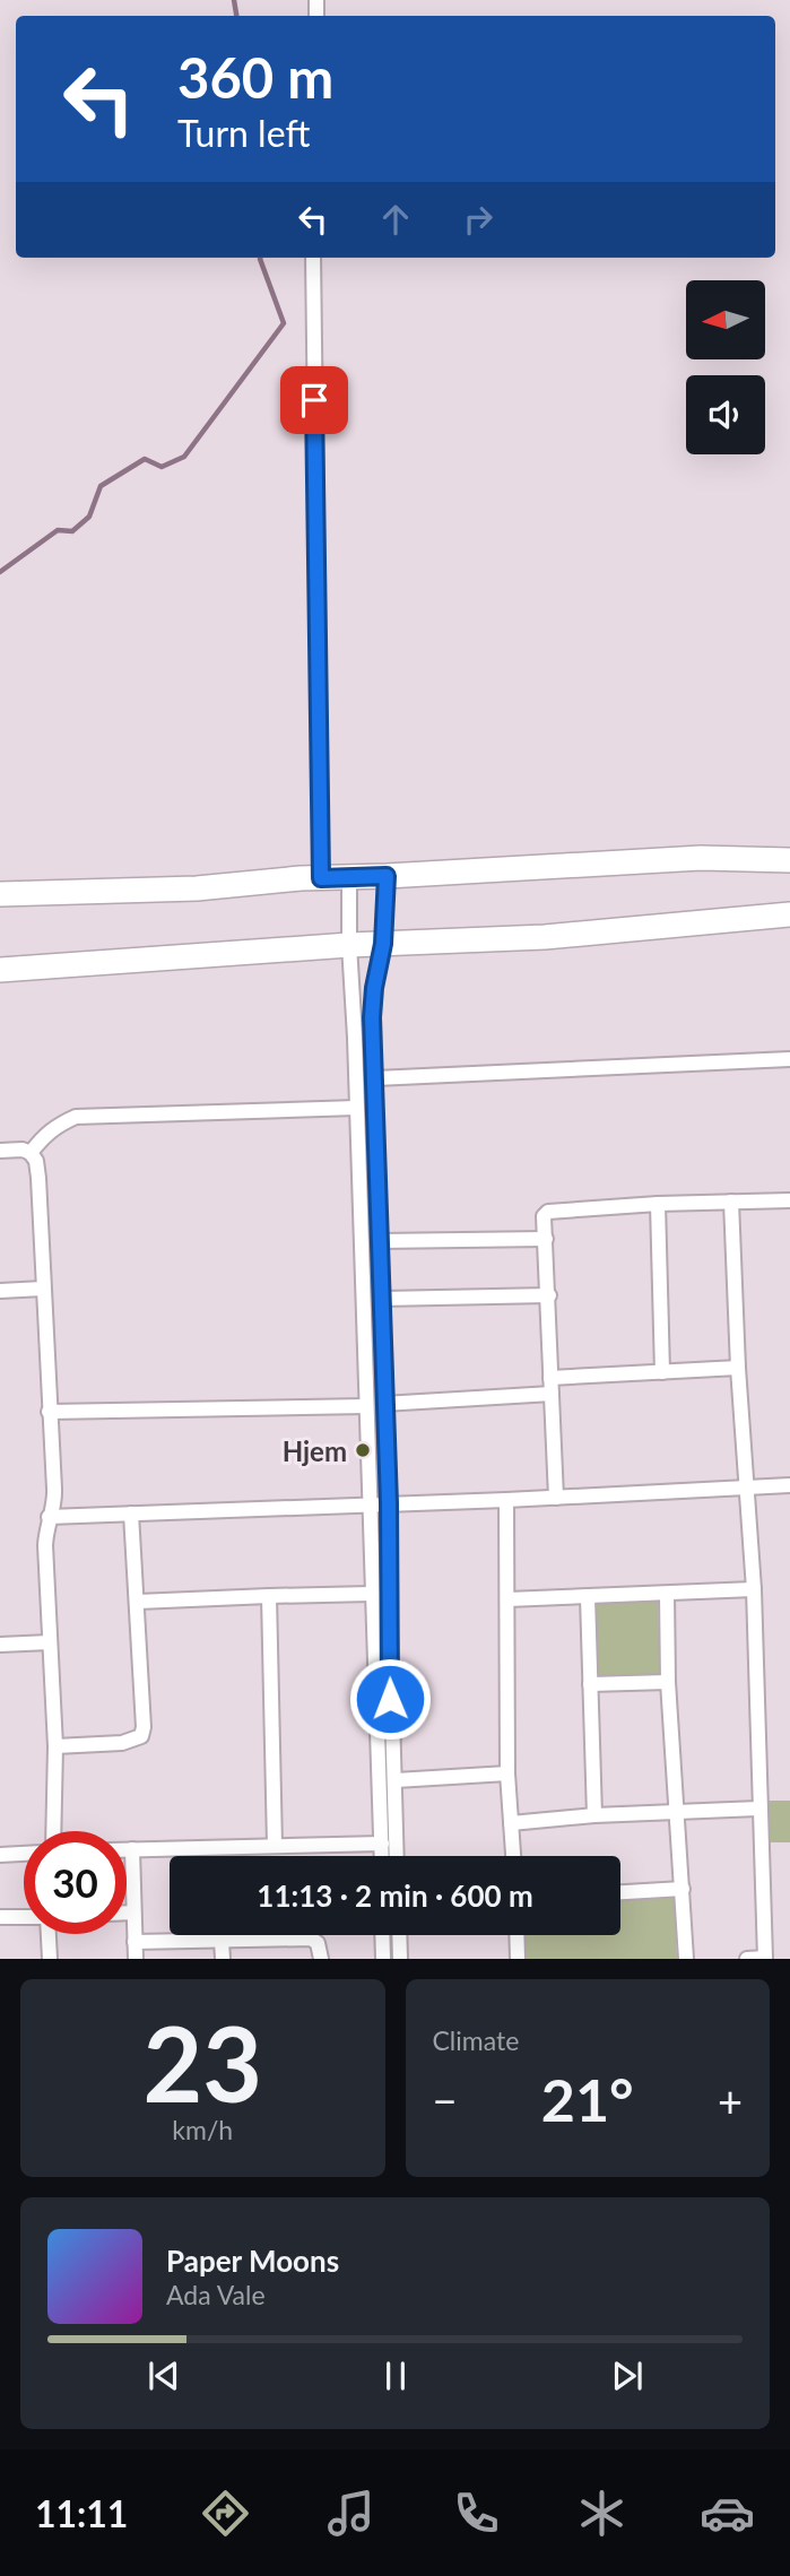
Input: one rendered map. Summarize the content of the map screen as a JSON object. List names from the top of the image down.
{
  "places": ["Hjem"],
  "north": "left",
  "page": {
    "turn": ["360 m", "Turn left"],
    "limit": "30",
    "trip": "11:13 · 2 min · 600 m",
    "tile": [
      ["23", "km/h"],
      "Climate"
    ],
    "heat": ["−", "21°", "+"],
    "song": ["Paper Moons", "Ada Vale"],
    "tabs": "11:11"
  }
}
